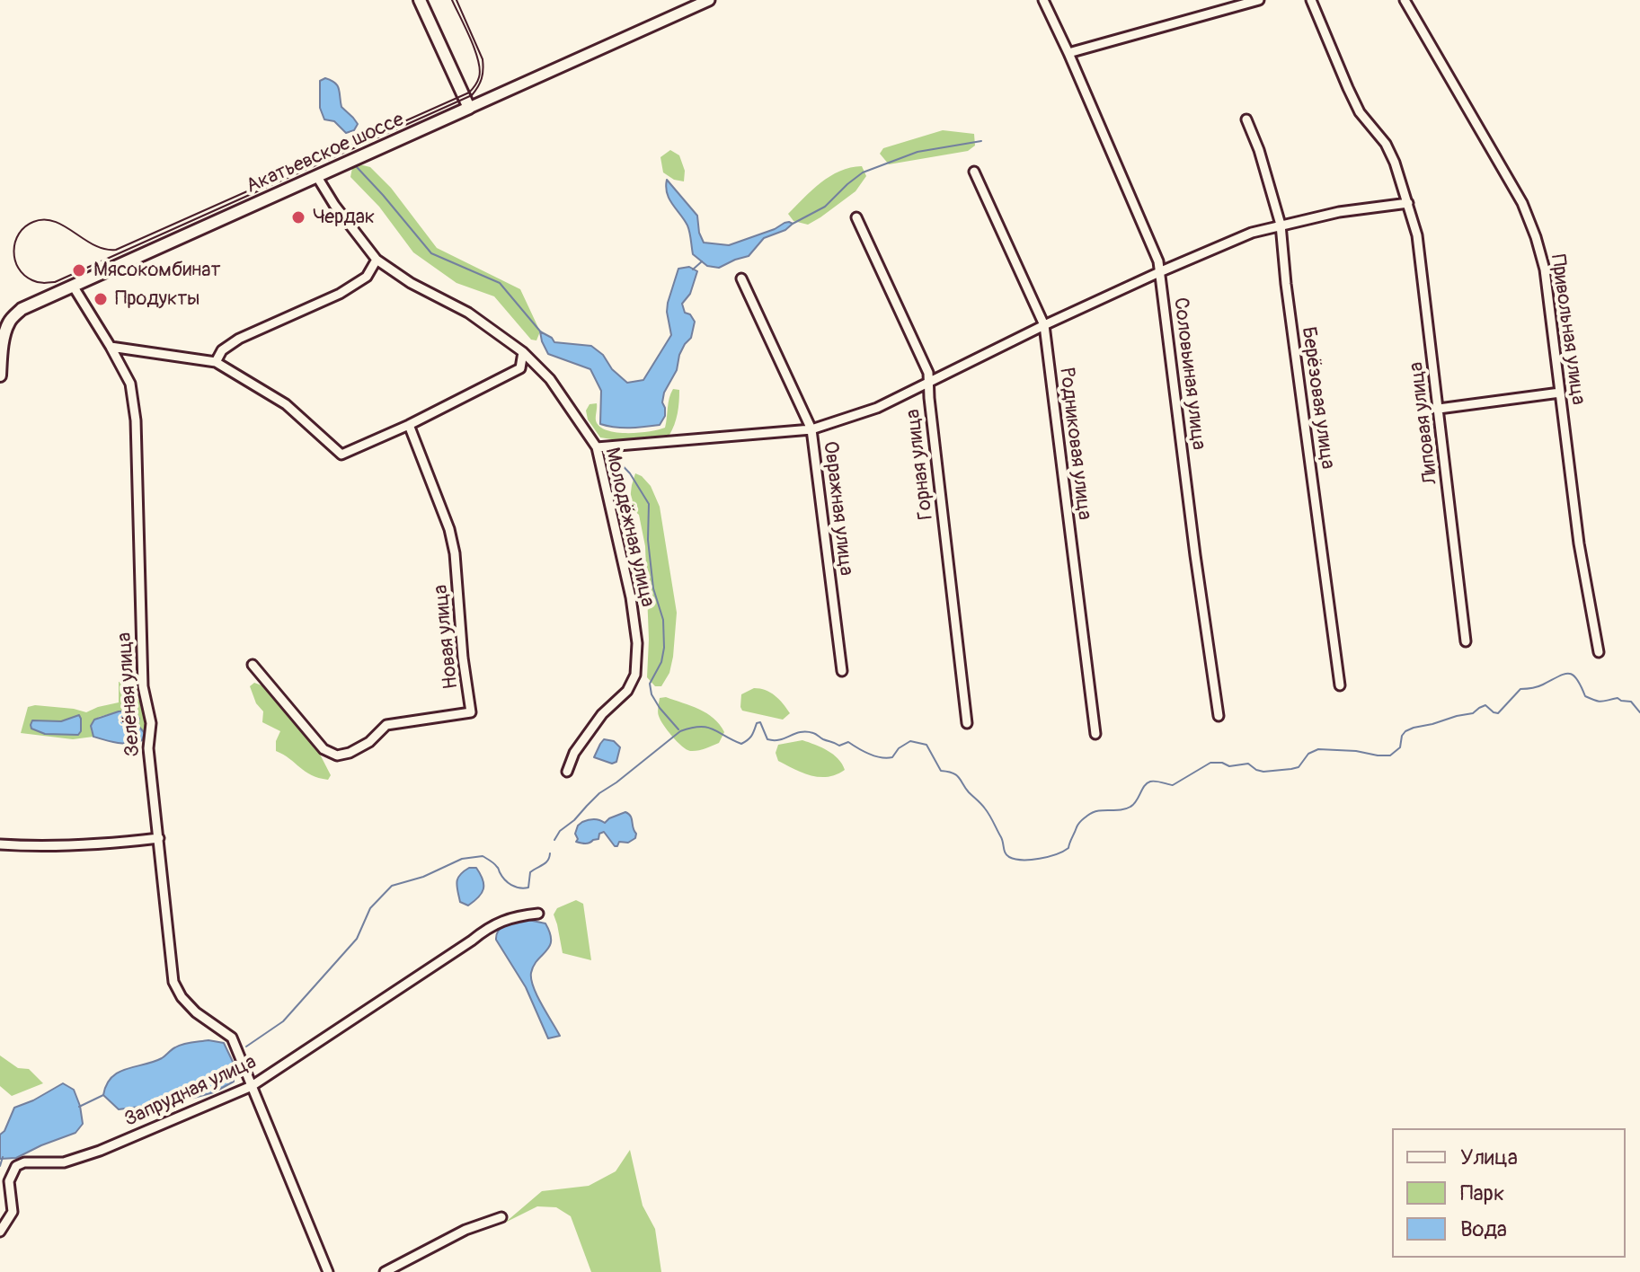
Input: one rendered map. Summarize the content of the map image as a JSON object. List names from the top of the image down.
{
  "streets": {
    "main road": ["Акатьевское шоссе"],
    "street": [
      "Привольная улица",
      "Соловьиная улица",
      "Берёзовая улица",
      "Липовая улица",
      "Родниковая улица",
      "Горная улица",
      "Овражная улица",
      "Молодёжная улица",
      "Новая улица",
      "Зелёная улица",
      "Запрудная улица"
    ]
  },
  "crossings": [
    ["Акатьевское шоссе", "Молодёжная улица"],
    ["Акатьевское шоссе", "Зелёная улица"],
    ["Зелёная улица", "Запрудная улица"]
  ],
  "places": ["Чердак", "Мясокомбинат", "Продукты"],
  "legend": ["Улица", "Парк", "Вода"]
}
